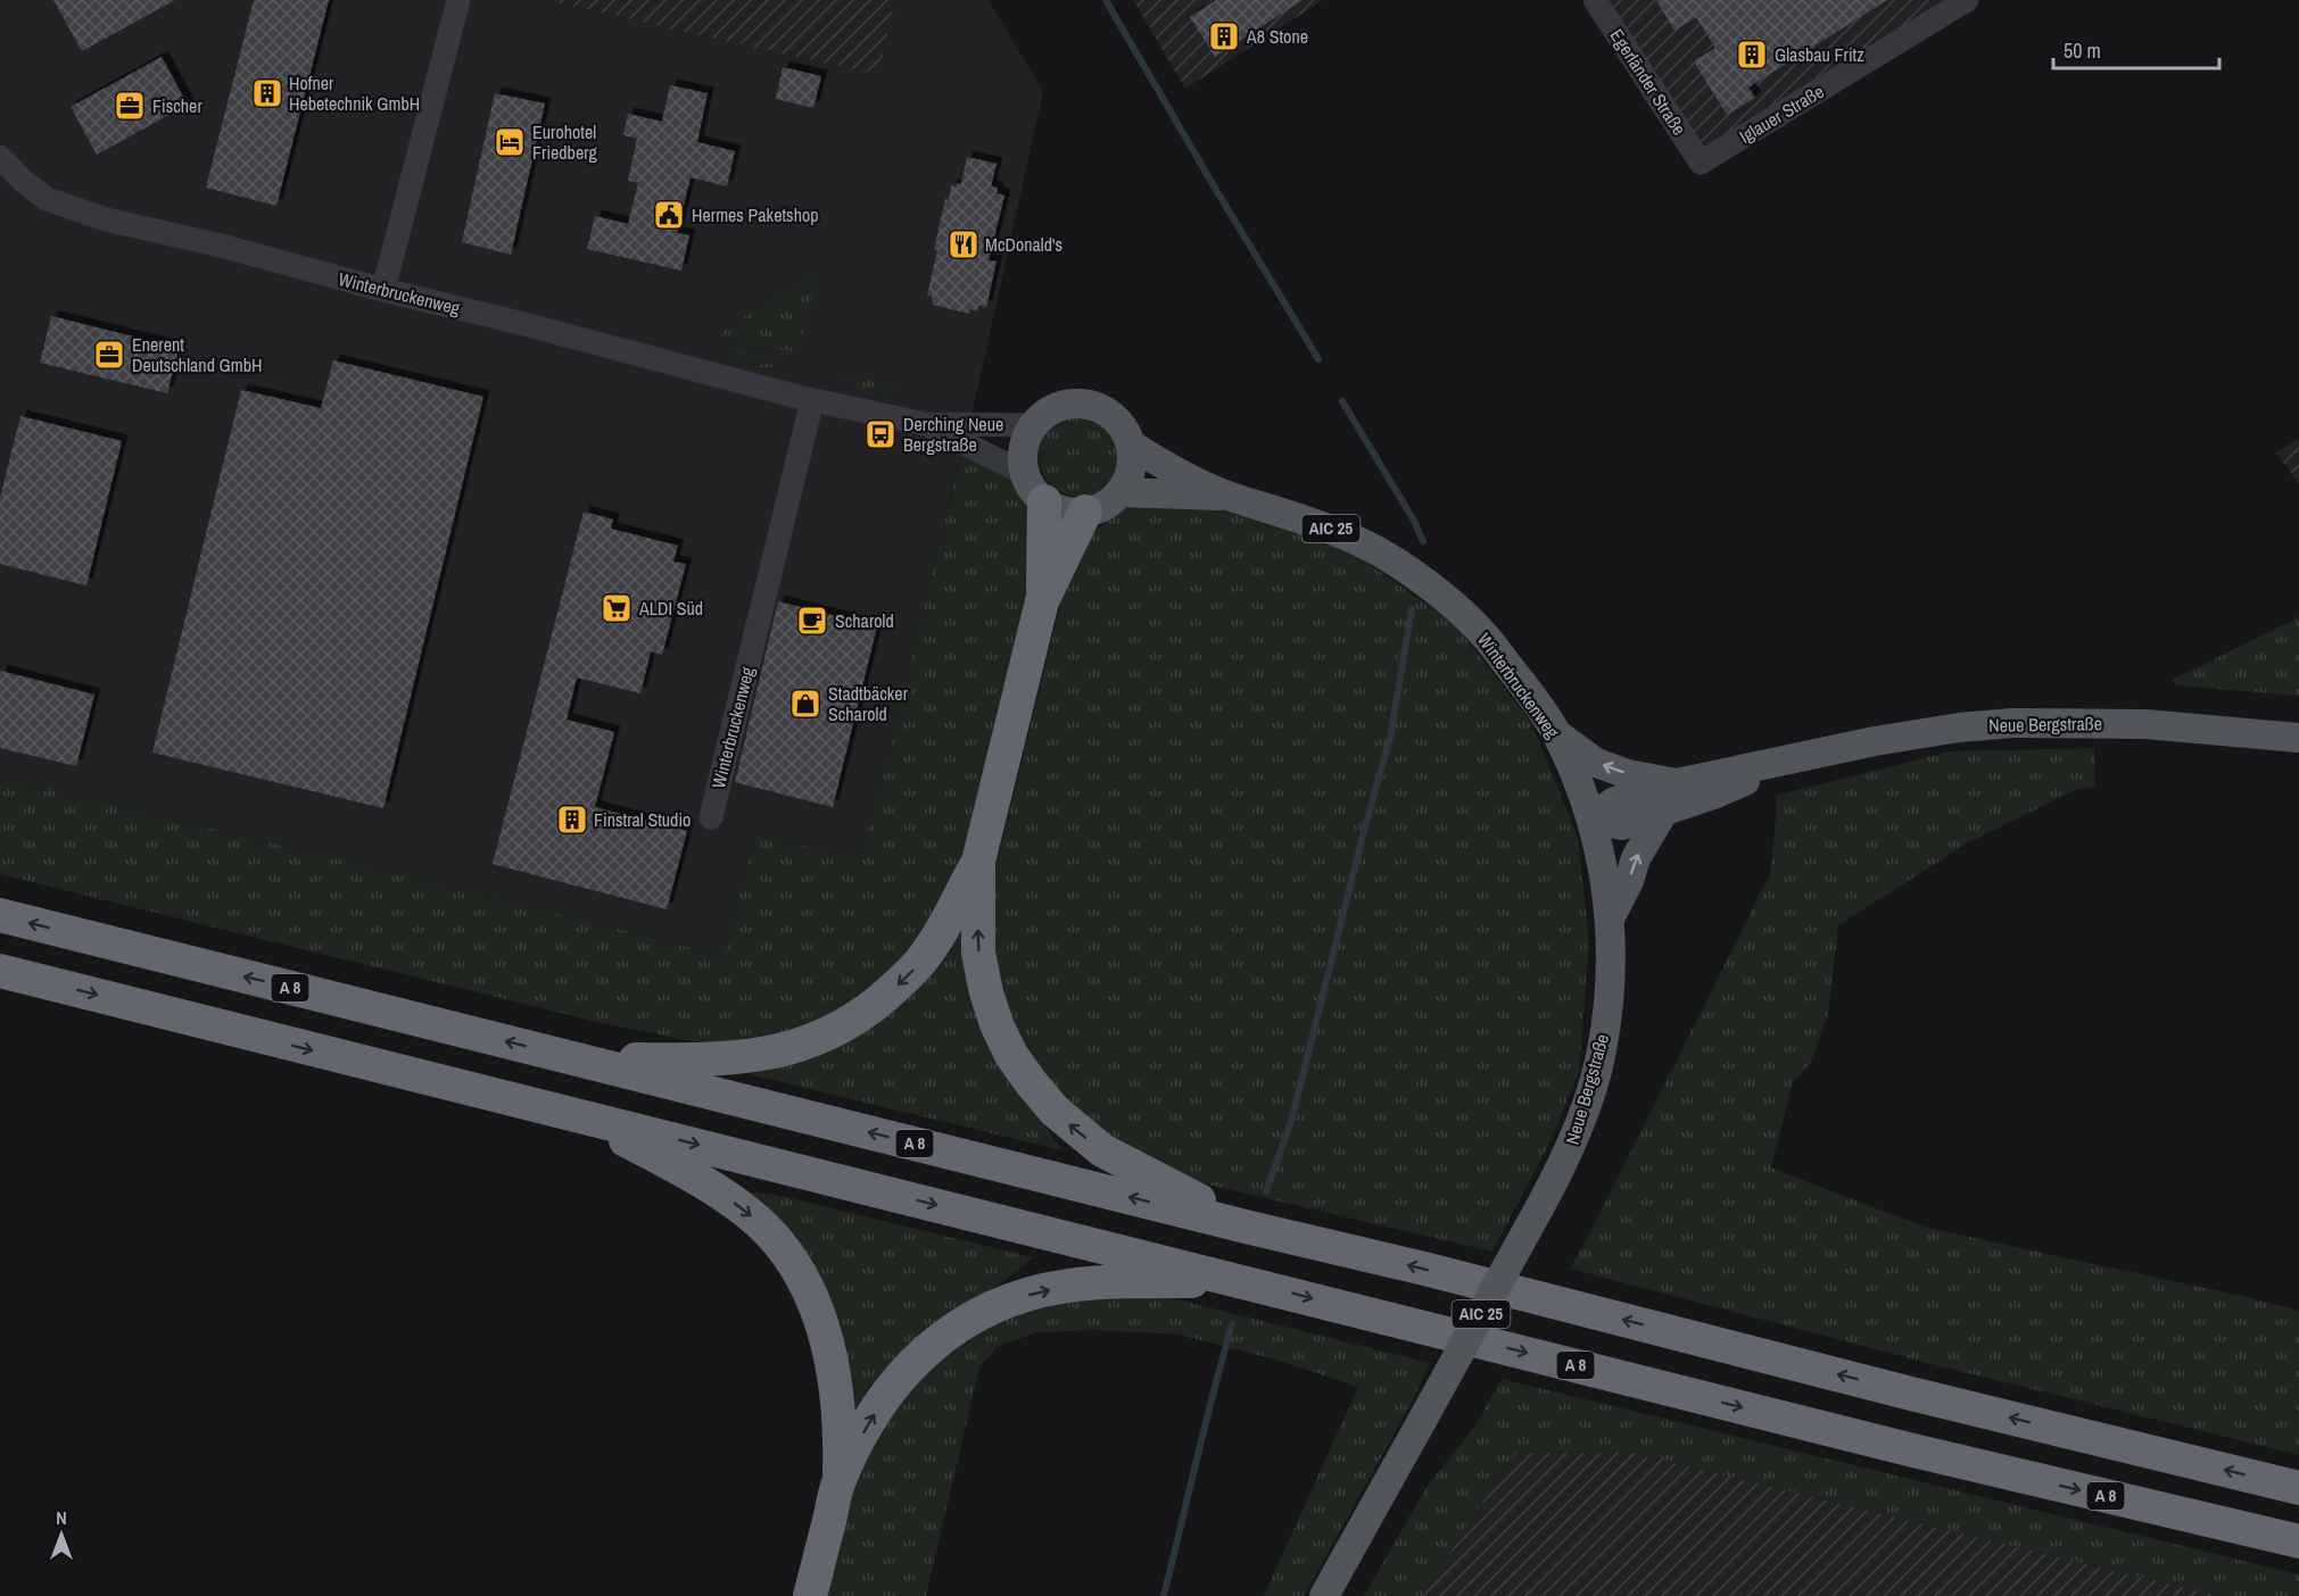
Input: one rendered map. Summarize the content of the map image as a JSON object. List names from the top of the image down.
{
  "streets": {
    "highway": ["A 8"],
    "main road": ["Winterbruckenweg", "AIC 25", "Neue Bergstraße"],
    "street": ["Egerländer Straße", "Iglauer Straße"]
  },
  "crossings": [
    ["Egerländer Straße", "Iglauer Straße"],
    ["Winterbruckenweg", "AIC 25"],
    ["Winterbruckenweg", "Neue Bergstraße"],
    ["AIC 25", "Neue Bergstraße"]
  ],
  "places": {
    "building": [
      "A8 Stone",
      "Glasbau Fritz",
      "Hofner Hebetechnik GmbH",
      "Finstral Studio"
    ],
    "office": ["Fischer", "Enerent Deutschland GmbH"],
    "hotel": ["Eurohotel Friedberg"],
    "public building": ["Hermes Paketshop"],
    "restaurant": ["McDonald's"],
    "bus stop": ["Derching Neue Bergstraße"],
    "supermarket": ["ALDI Süd"],
    "cafe": ["Scharold"],
    "shop": ["Stadtbäcker Scharold"]
  },
  "scale_bar": "50 m",
  "north": "top"
}
